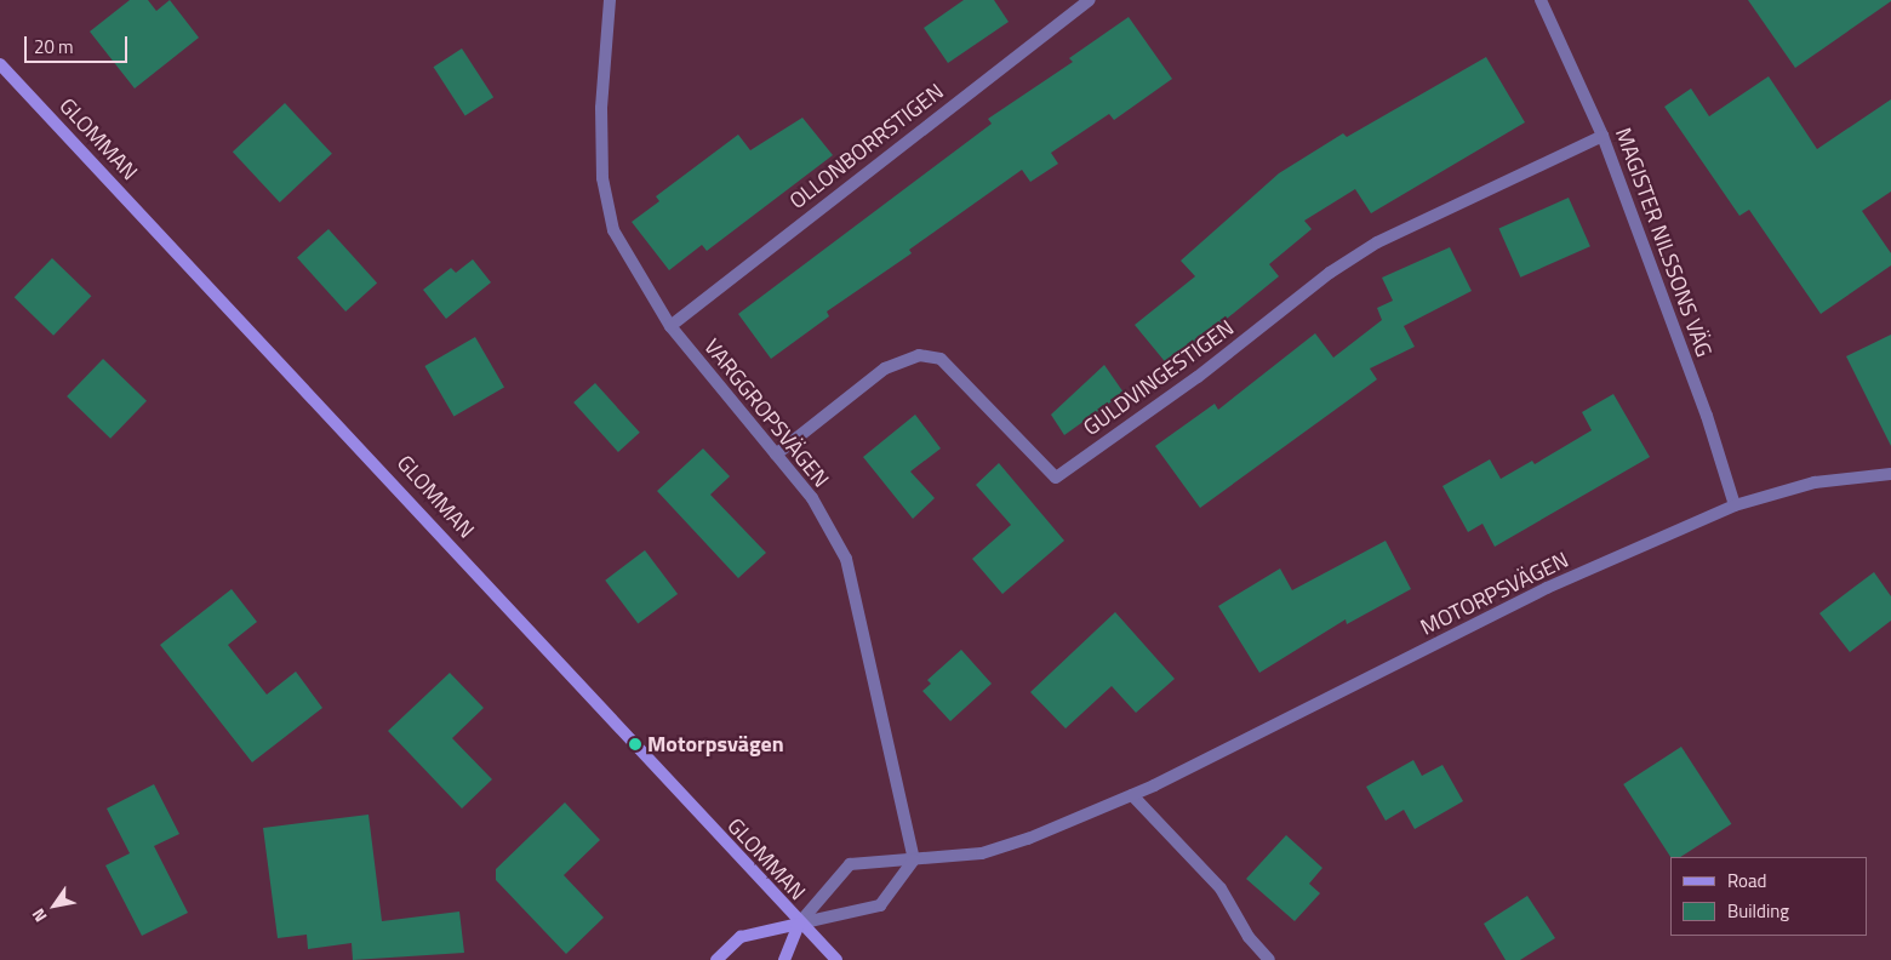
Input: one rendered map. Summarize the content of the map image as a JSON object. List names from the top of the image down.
{
  "streets": {
    "street": [
      "GLOMMAN",
      "OLLONBORRSTIGEN",
      "MAGISTER NILSSONS VÄG",
      "GULDVINGESTIGEN",
      "VARGGROPSVÄGEN",
      "MOTORPSVÄGEN"
    ]
  },
  "crossings": [
    ["GLOMMAN", "MOTORPSVÄGEN"],
    ["OLLONBORRSTIGEN", "VARGGROPSVÄGEN"],
    ["MAGISTER NILSSONS VÄG", "GULDVINGESTIGEN"],
    ["MAGISTER NILSSONS VÄG", "MOTORPSVÄGEN"],
    ["GULDVINGESTIGEN", "VARGGROPSVÄGEN"],
    ["VARGGROPSVÄGEN", "MOTORPSVÄGEN"]
  ],
  "places": ["Motorpsvägen"],
  "legend": ["Road", "Building"],
  "scale_bar": "20 m",
  "north": "bottom left"
}
